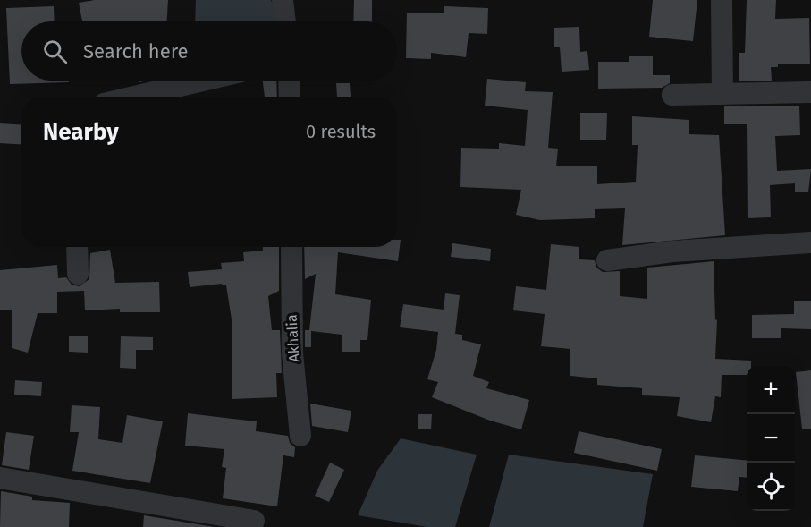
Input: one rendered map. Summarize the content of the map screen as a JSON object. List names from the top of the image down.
{
  "streets": {
    "street": ["Akhalia"]
  },
  "page": {
    "search": "Search here",
    "heading": ["Nearby", "0 results"],
    "map_buttons": ["+", "−"]
  }
}
